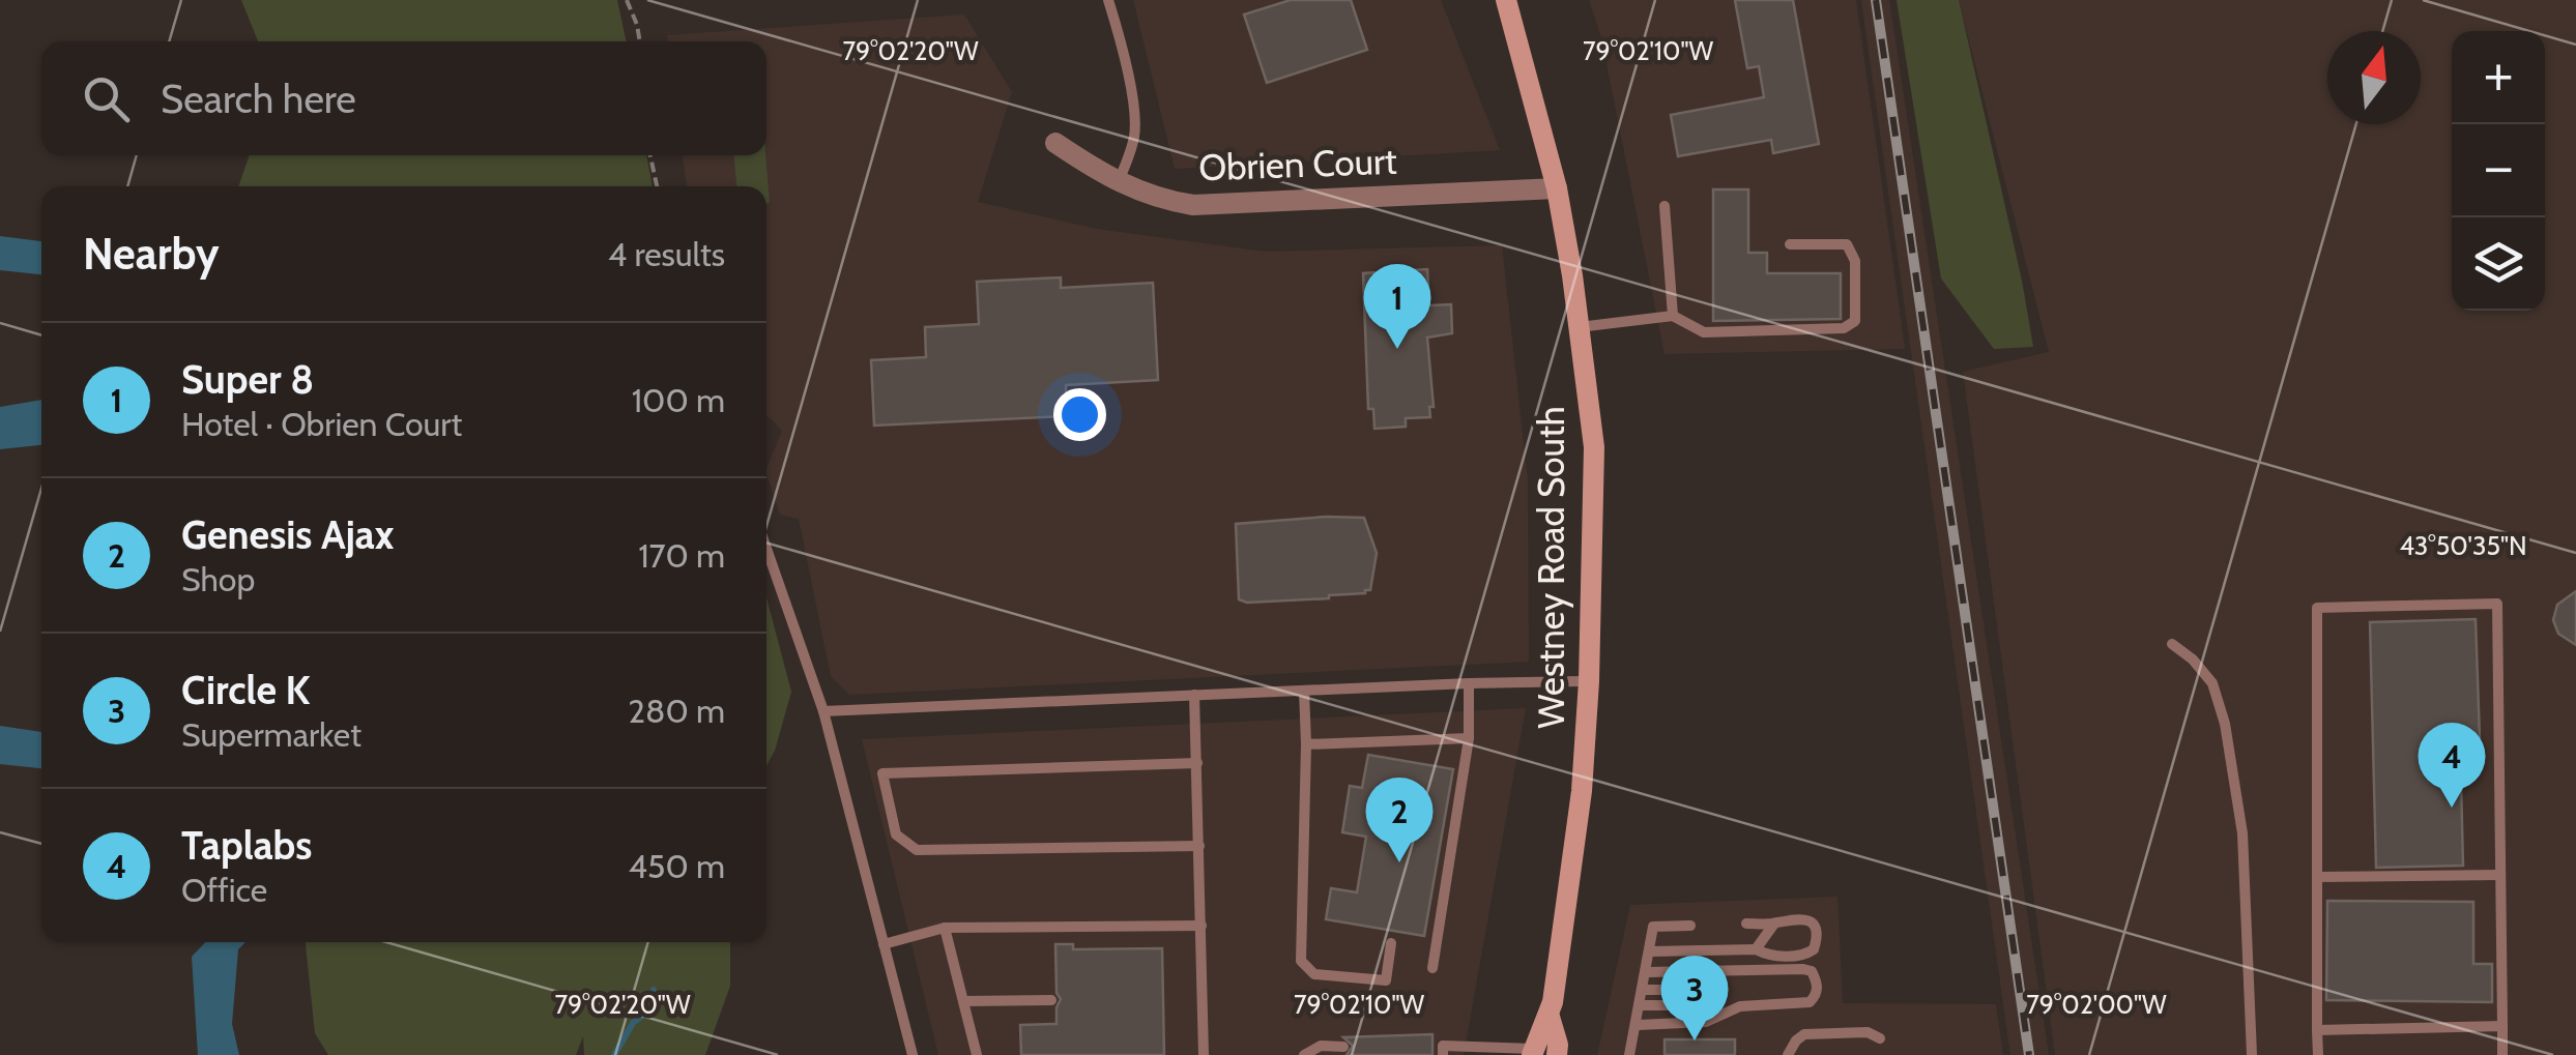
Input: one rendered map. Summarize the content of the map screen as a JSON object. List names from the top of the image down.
{
  "streets": {
    "main road": ["Westney Road South"],
    "street": ["Obrien Court"]
  },
  "crossings": [
    ["Obrien Court", "Westney Road South"]
  ],
  "north": "top",
  "page": {
    "map_buttons": ["+", "−"],
    "search": "Search here",
    "heading": ["Nearby", "4 results"],
    "pins": [
      "1",
      "4",
      "2",
      "3"
    ],
    "list": [
      {
        "mark": "1",
        "name": "Super 8",
        "note": "Hotel · Obrien Court",
        "value": "100 m"
      },
      {
        "mark": "2",
        "name": "Genesis Ajax",
        "note": "Shop",
        "value": "170 m"
      },
      {
        "mark": "3",
        "name": "Circle K",
        "note": "Supermarket",
        "value": "280 m"
      },
      {
        "mark": "4",
        "name": "Taplabs",
        "note": "Office",
        "value": "450 m"
      }
    ]
  },
  "coordinates": [
    "79°02'20\"W",
    "79°02'10\"W",
    "43°50'35\"N",
    "79°02'00\"W"
  ]
}
